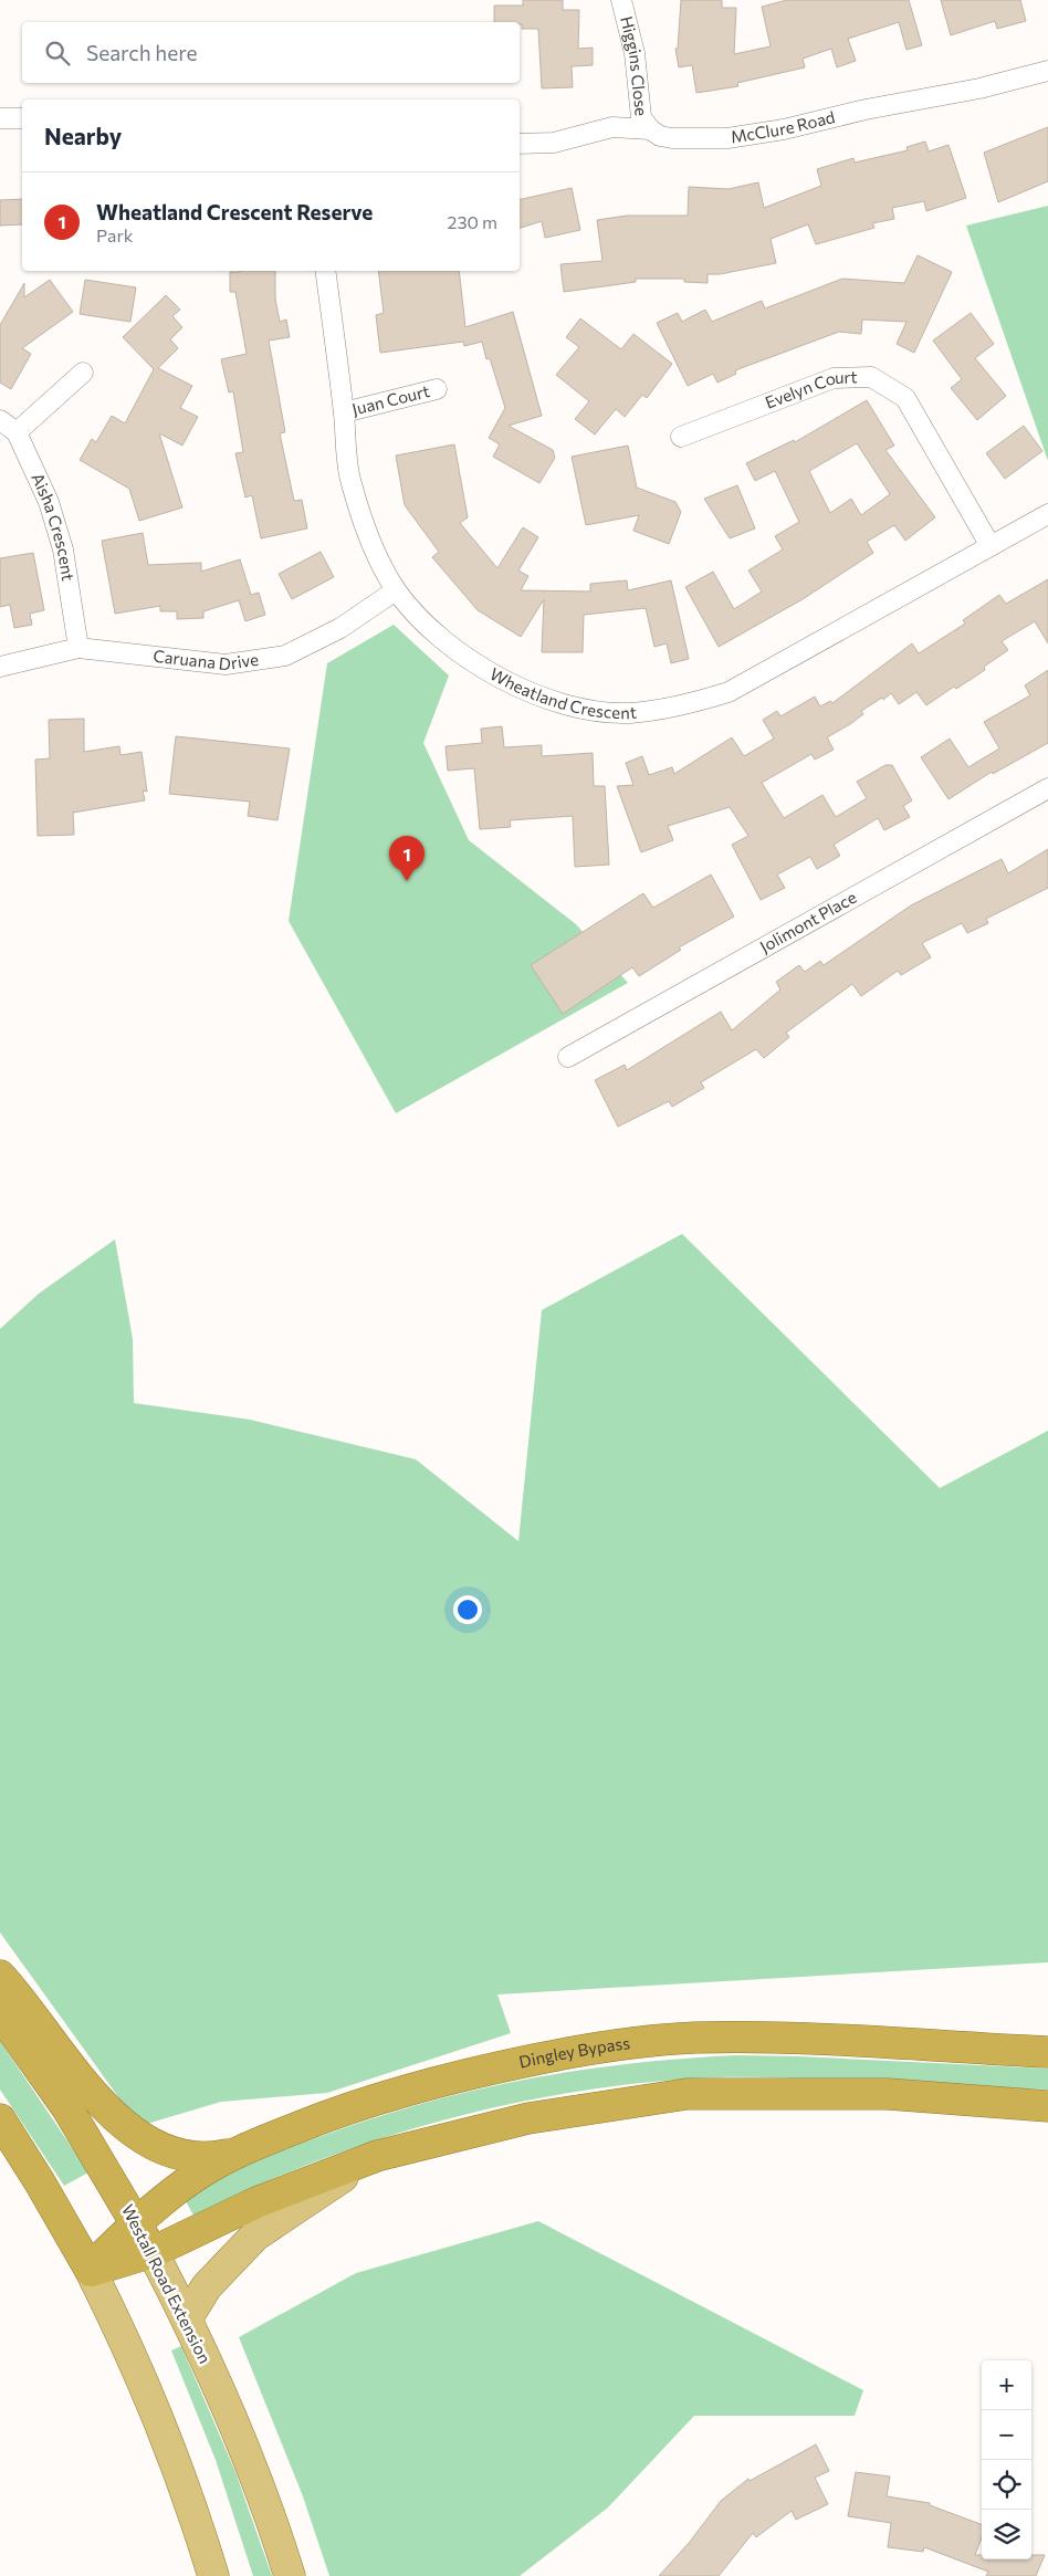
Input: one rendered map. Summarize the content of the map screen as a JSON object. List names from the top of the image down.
{
  "streets": {
    "highway": ["Dingley Bypass", "Westall Road Extension"],
    "street": [
      "Higgins Close",
      "McClure Road",
      "Evelyn Court",
      "Juan Court",
      "Aisha Crescent",
      "Caruana Drive",
      "Wheatland Crescent",
      "Jolimont Place"
    ]
  },
  "crossings": [
    ["Higgins Close", "McClure Road"],
    ["Evelyn Court", "Wheatland Crescent"],
    ["Juan Court", "Wheatland Crescent"],
    ["Aisha Crescent", "Caruana Drive"],
    ["Caruana Drive", "Wheatland Crescent"],
    ["Dingley Bypass", "Westall Road Extension"]
  ],
  "page": {
    "search": "Search here",
    "heading": "Nearby",
    "list": [
      {
        "mark": "1",
        "name": "Wheatland Crescent Reserve",
        "note": "Park",
        "value": "230 m"
      }
    ],
    "pins": "1",
    "map_buttons": ["+", "−"]
  }
}
